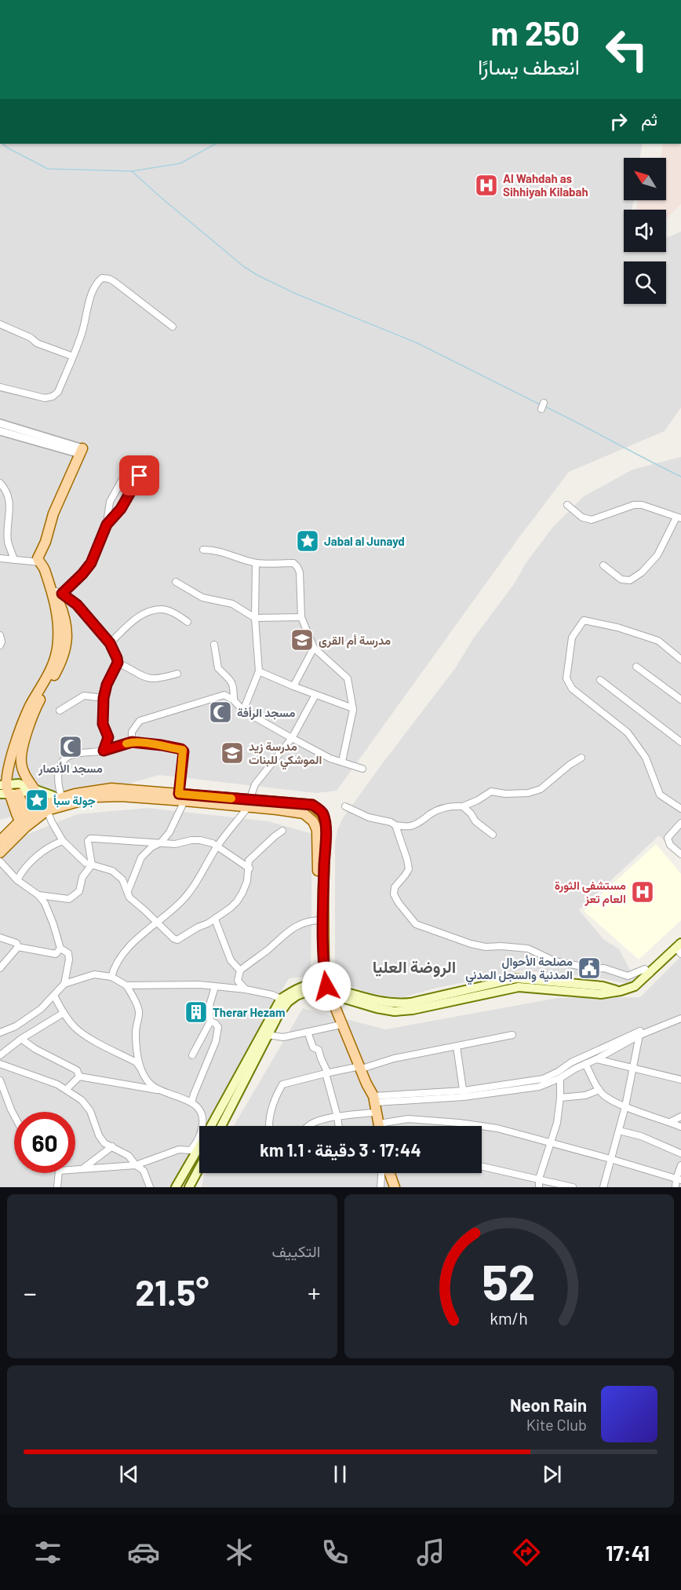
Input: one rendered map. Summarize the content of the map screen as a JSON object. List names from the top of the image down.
{
  "districts": ["الروضة العليا"],
  "places": {
    "hospital": ["Al Wahdah as Sihhiyah Kilabah", "مستشفى الثورة العام تعز"],
    "place": ["Jabal al Junayd", "جولة سبأ"],
    "school or university": ["مدرسة أم القرى", "مدرسة زيد الموشكي للبنات"],
    "mosque": ["مسجد الرأفة", "مسجد الأنصار"],
    "public building": ["مصلحة الأحوال المدنية والسجل المدني"],
    "building": ["Therar Hezam"]
  },
  "north": "top left",
  "page": {
    "turn": ["250 m", "انعطف يسارًا"],
    "then": "ثم",
    "limit": "60",
    "trip": "17:44 · 3 دقيقة · 1.1 km",
    "tile": "التكييف",
    "heat": ["−", "21.5°", "+"],
    "song": ["Neon Rain", "Kite Club"],
    "tabs": "17:41",
    "gauge": ["52", "km/h"]
  }
}
